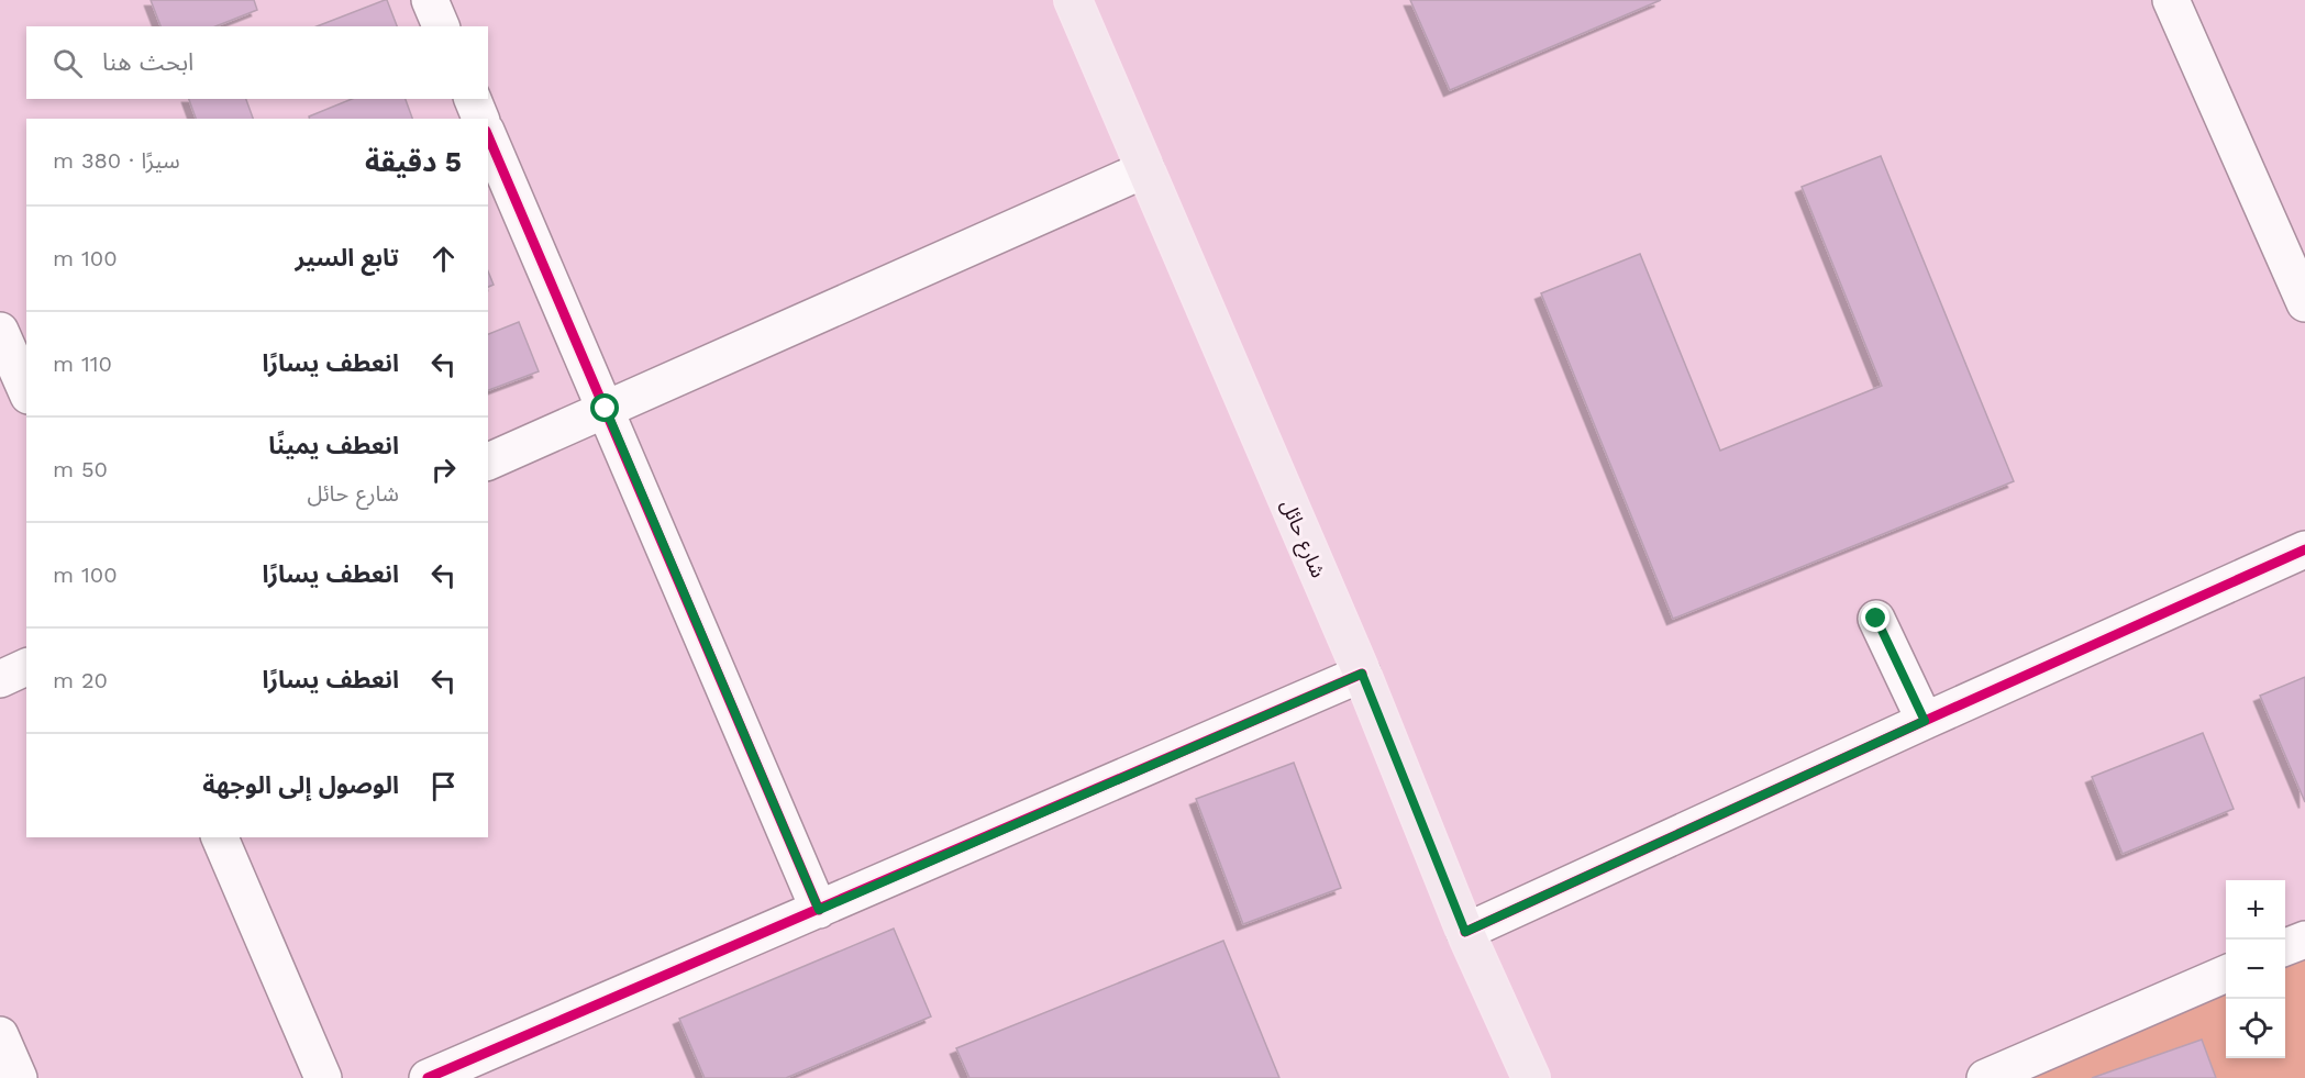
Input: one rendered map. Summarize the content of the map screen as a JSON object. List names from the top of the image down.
{
  "streets": {
    "main road": ["شارع حائل"]
  },
  "page": {
    "search": "ابحث هنا",
    "heading": ["5 دقيقة", "سيرًا · 380 m"],
    "list": [
      ["تابع السير", "100 m"],
      ["انعطف يسارًا", "110 m"],
      ["انعطف يمينًا", "شارع حائل", "50 m"],
      ["انعطف يسارًا", "100 m"],
      ["انعطف يسارًا", "20 m"],
      "الوصول إلى الوجهة"
    ],
    "map_buttons": ["+", "−"]
  }
}
